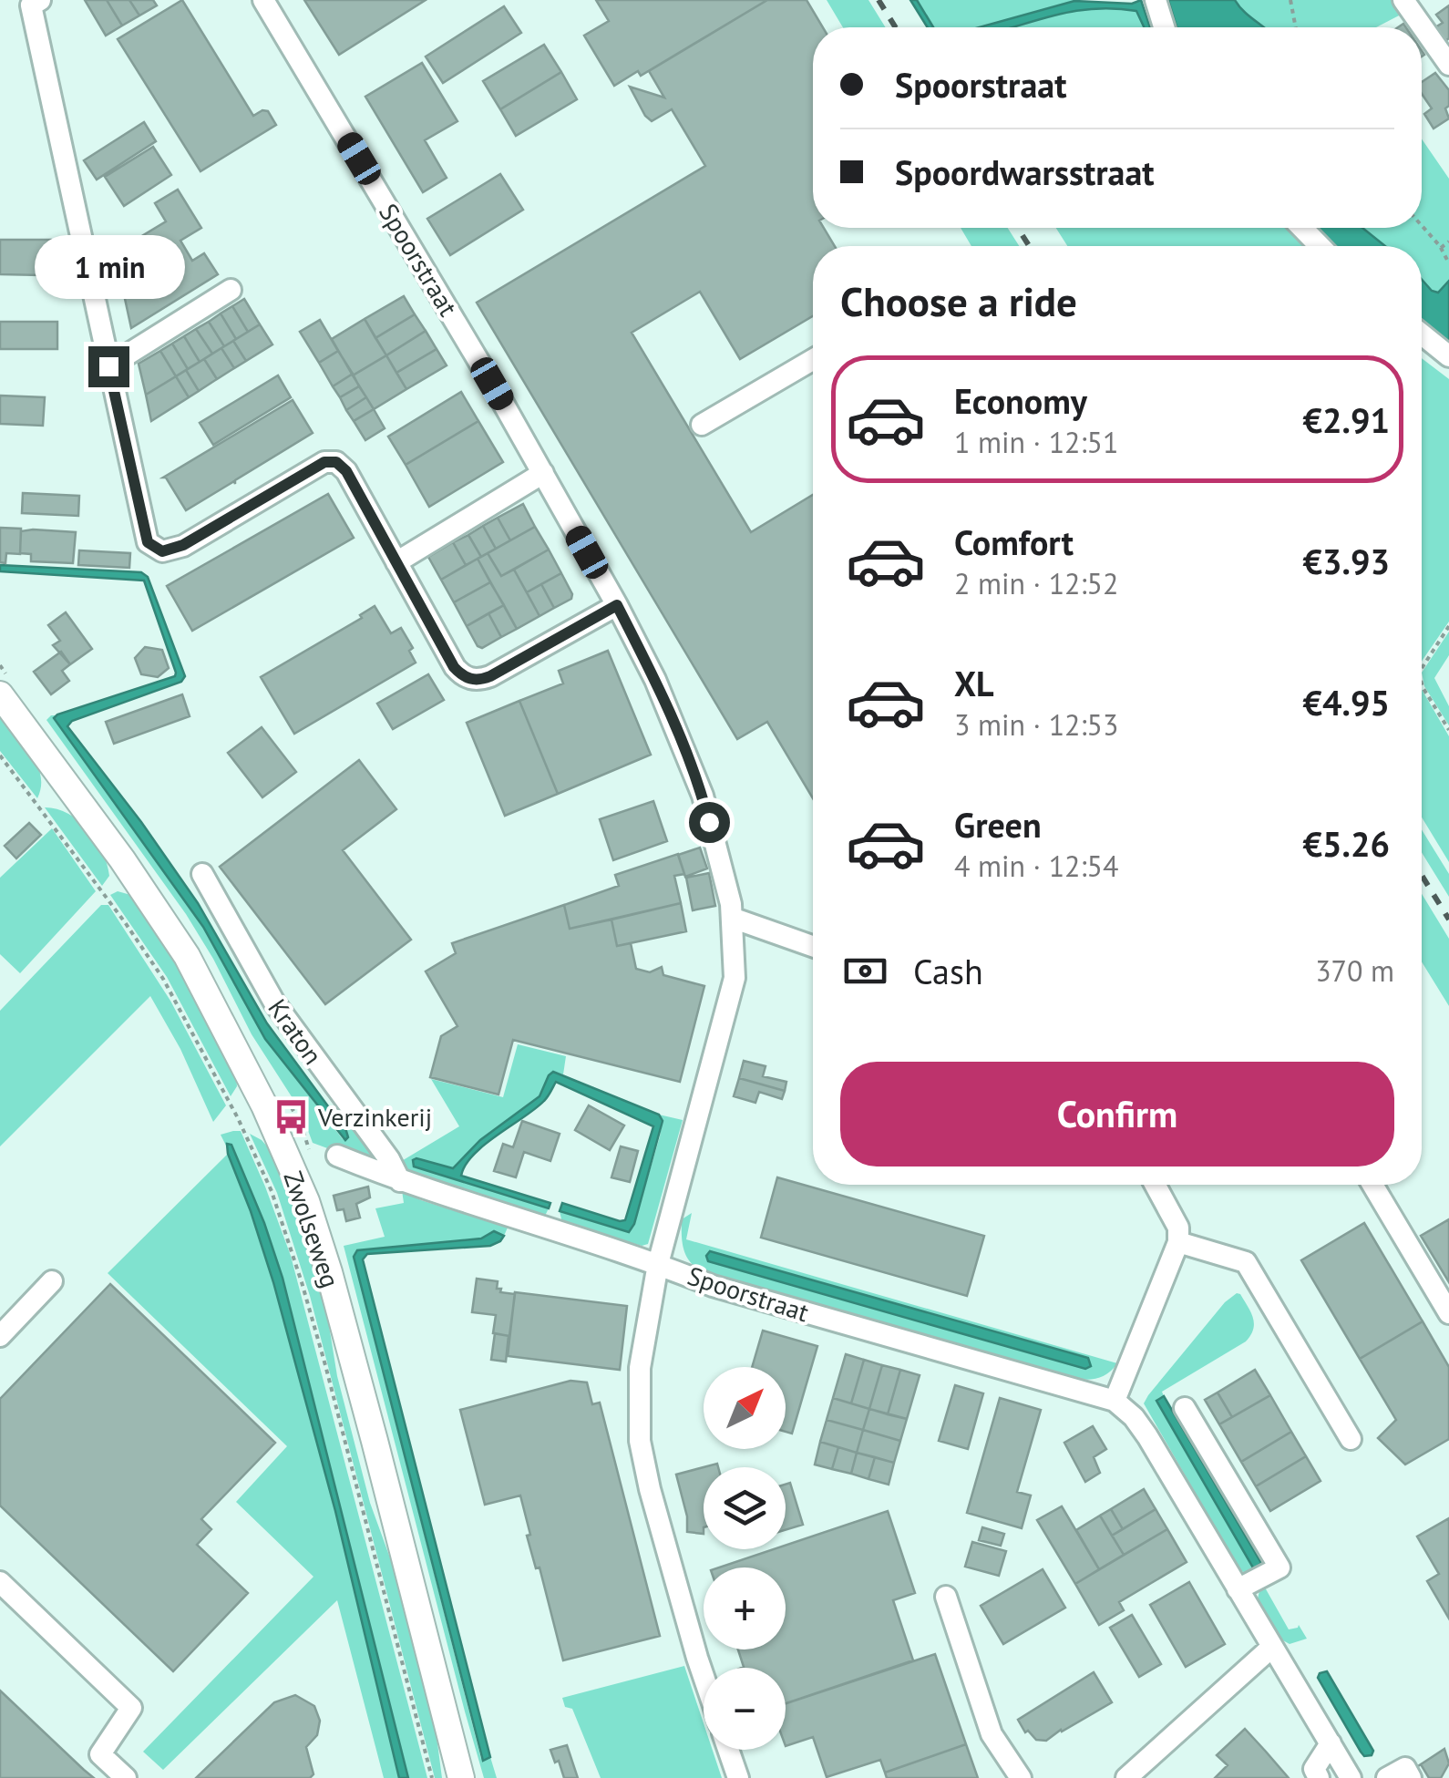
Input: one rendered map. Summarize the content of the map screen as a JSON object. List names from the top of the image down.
{
  "streets": {
    "main road": ["Zwolseweg"],
    "street": ["Spoorstraat", "Kraton"]
  },
  "places": {
    "bus stop": ["Verzinkerij"]
  },
  "north": "top right",
  "page": {
    "banner": ["Spoorstraat", "Spoordwarsstraat"],
    "bubble": "1 min",
    "heading": "Choose a ride",
    "list": [
      {
        "name": "Economy",
        "note": "1 min · 12:51",
        "value": "€2.91"
      },
      {
        "name": "Comfort",
        "note": "2 min · 12:52",
        "value": "€3.93"
      },
      {
        "name": "XL",
        "note": "3 min · 12:53",
        "value": "€4.95"
      },
      {
        "name": "Green",
        "note": "4 min · 12:54",
        "value": "€5.26"
      }
    ],
    "pay": ["Cash", "370 m"],
    "buttons": "Confirm",
    "map_buttons": ["+", "−"]
  }
}
